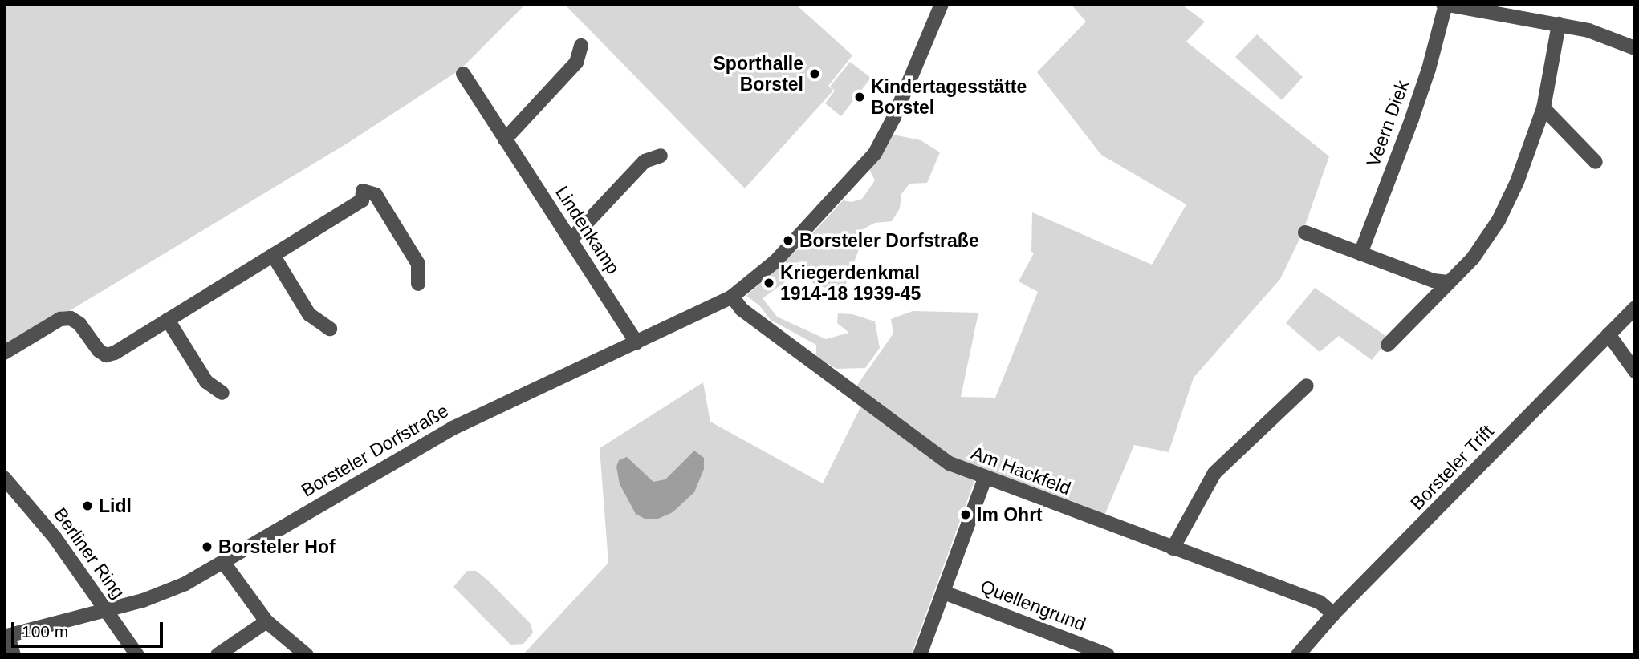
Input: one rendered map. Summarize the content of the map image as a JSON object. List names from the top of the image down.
{
  "streets": {
    "street": [
      "Veern Diek",
      "Lindenkamp",
      "Borsteler Dorfstraße",
      "Borsteler Trift",
      "Am Hackfeld",
      "Berliner Ring",
      "Quellengrund"
    ]
  },
  "crossings": [
    ["Lindenkamp", "Borsteler Dorfstraße"],
    ["Borsteler Dorfstraße", "Am Hackfeld"],
    ["Borsteler Dorfstraße", "Berliner Ring"],
    ["Borsteler Trift", "Am Hackfeld"]
  ],
  "places": [
    "Sporthalle Borstel",
    "Kindertagesstätte Borstel",
    "Borsteler Dorfstraße",
    "Kriegerdenkmal 1914-18 1939-45",
    "Lidl",
    "Im Ohrt",
    "Borsteler Hof"
  ],
  "scale_bar": "100 m"
}
